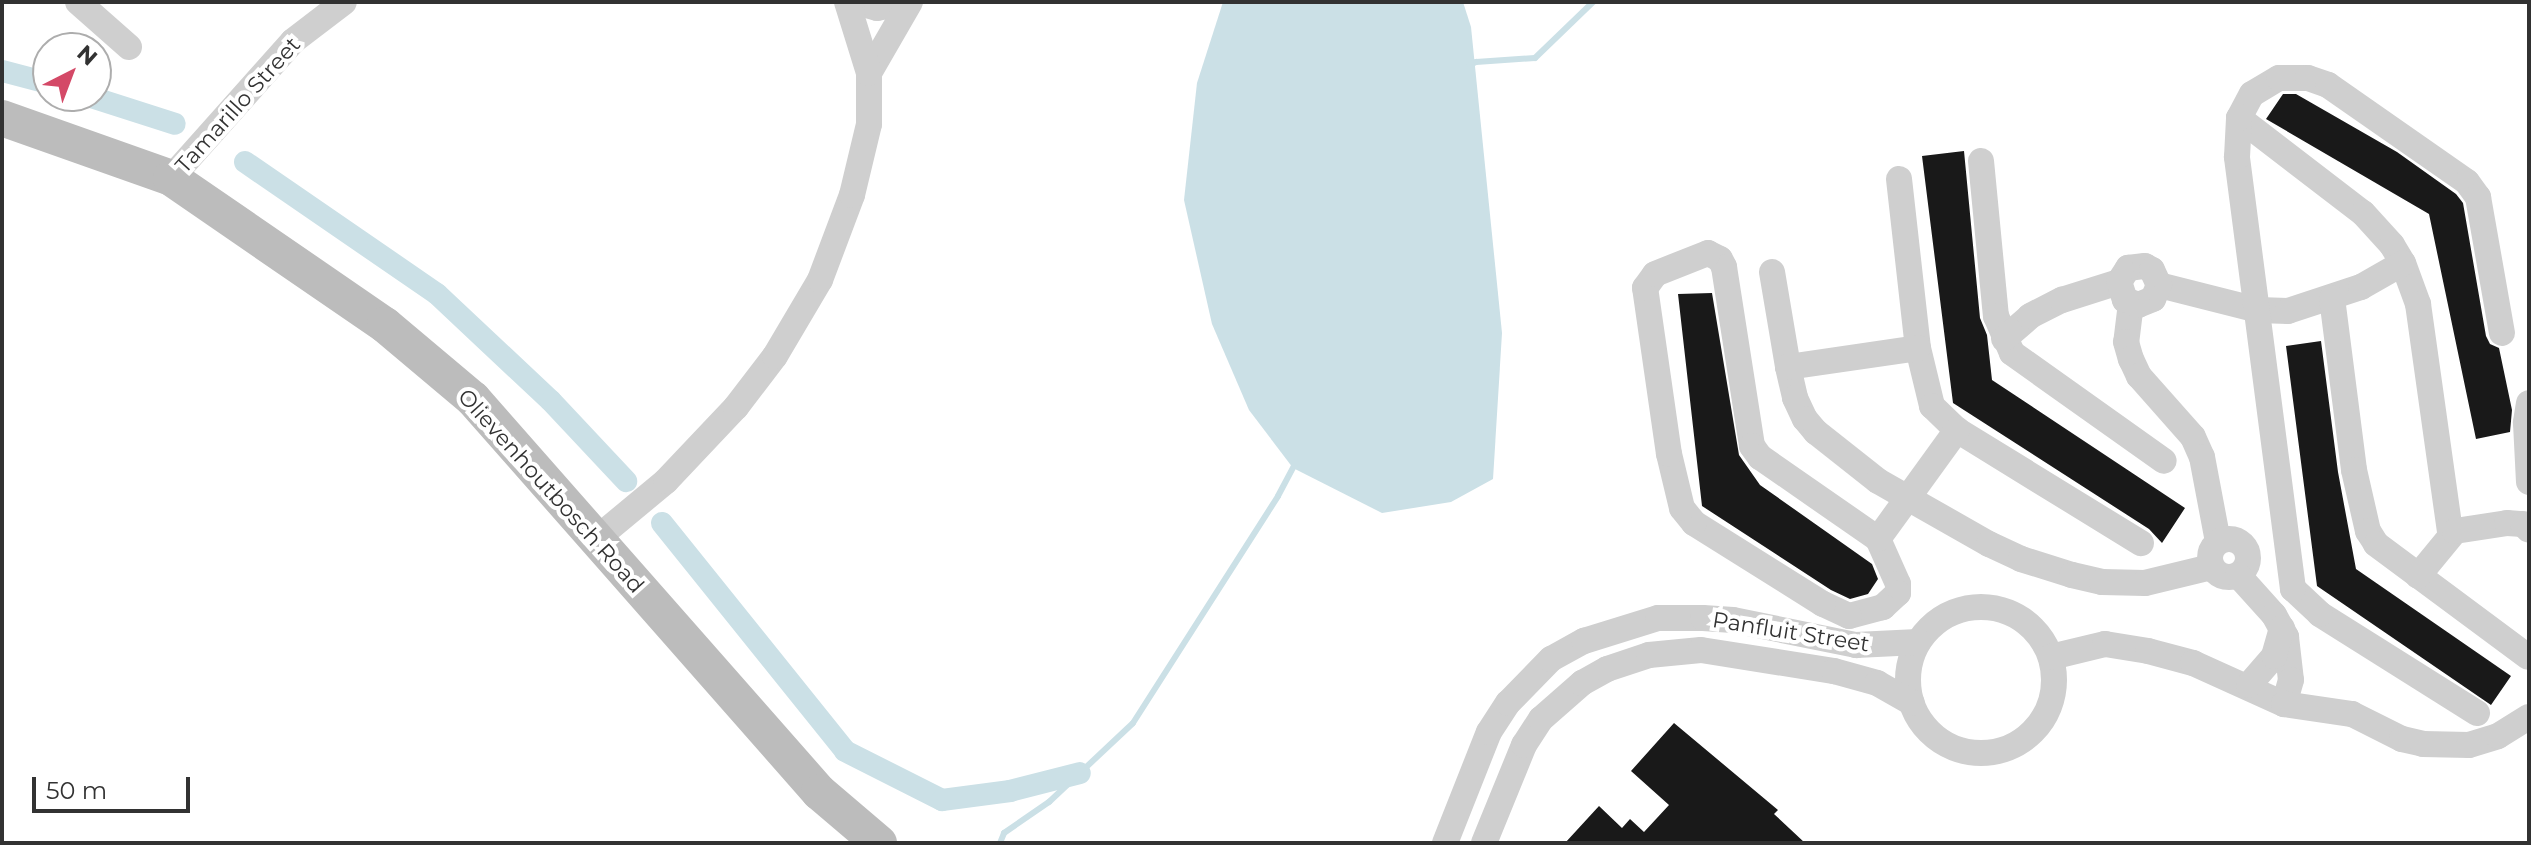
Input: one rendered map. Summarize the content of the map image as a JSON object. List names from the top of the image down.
{
  "streets": {
    "main road": ["Olievenhoutbosch Road"],
    "street": ["Tamarillo Street", "Panfluit Street"]
  },
  "crossings": [
    ["Tamarillo Street", "Olievenhoutbosch Road"]
  ],
  "scale_bar": "50 m",
  "north": "top right"
}
